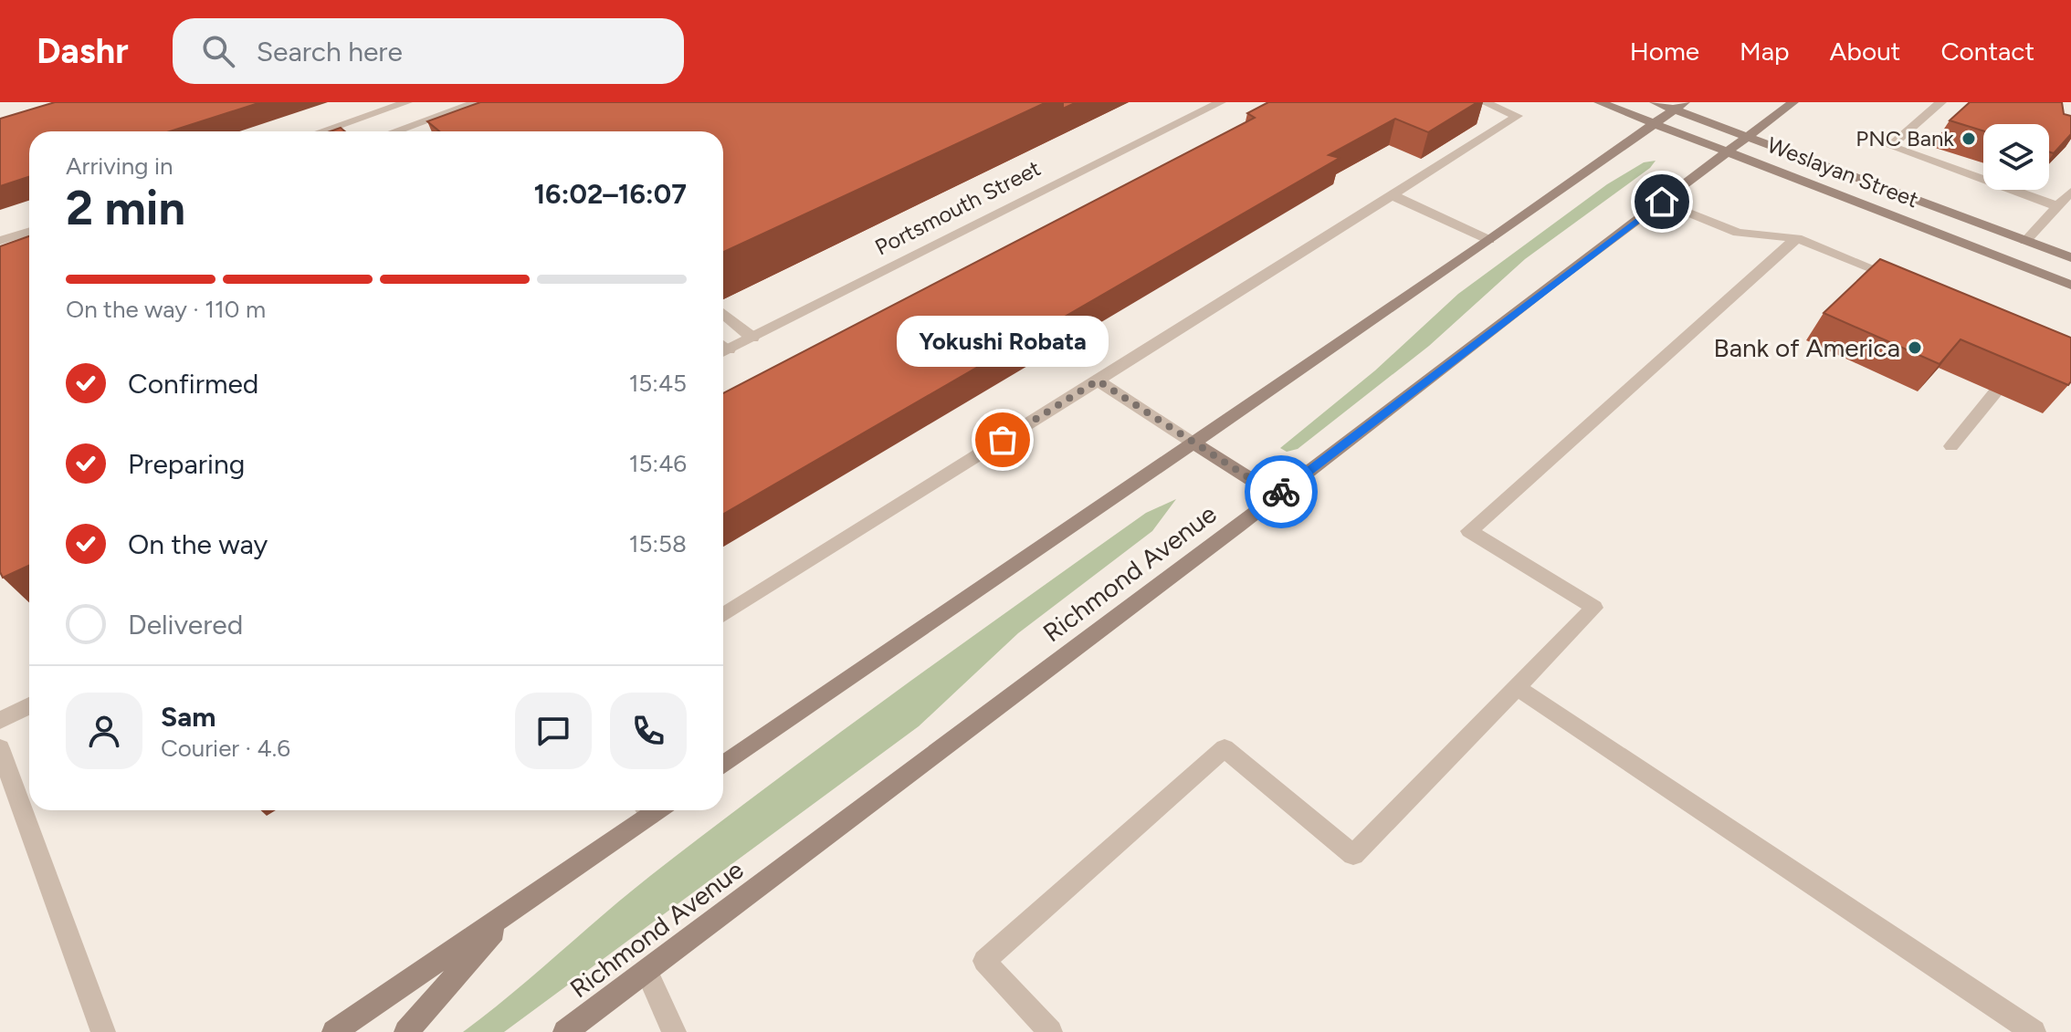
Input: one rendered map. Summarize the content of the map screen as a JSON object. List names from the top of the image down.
{
  "streets": {
    "main road": ["Weslayan Street", "Richmond Avenue"],
    "street": ["Portsmouth Street"]
  },
  "crossings": [
    ["Weslayan Street", "Richmond Avenue"]
  ],
  "places": ["PNC Bank", "Bank of America", "Yokushi Robata"],
  "page": {
    "header": "Dashr",
    "search": "Search here",
    "nav": [
      "Home",
      "Map",
      "About",
      "Contact"
    ],
    "heading": ["2 min", "Arriving in", "16:02–16:07"],
    "panel": ["Sam", "Courier · 4.6"],
    "bar": "On the way · 110 m",
    "bubble": "Yokushi Robata",
    "list": [
      ["Confirmed", "15:45"],
      ["Preparing", "15:46"],
      ["On the way", "15:58"],
      "Delivered"
    ]
  }
}
